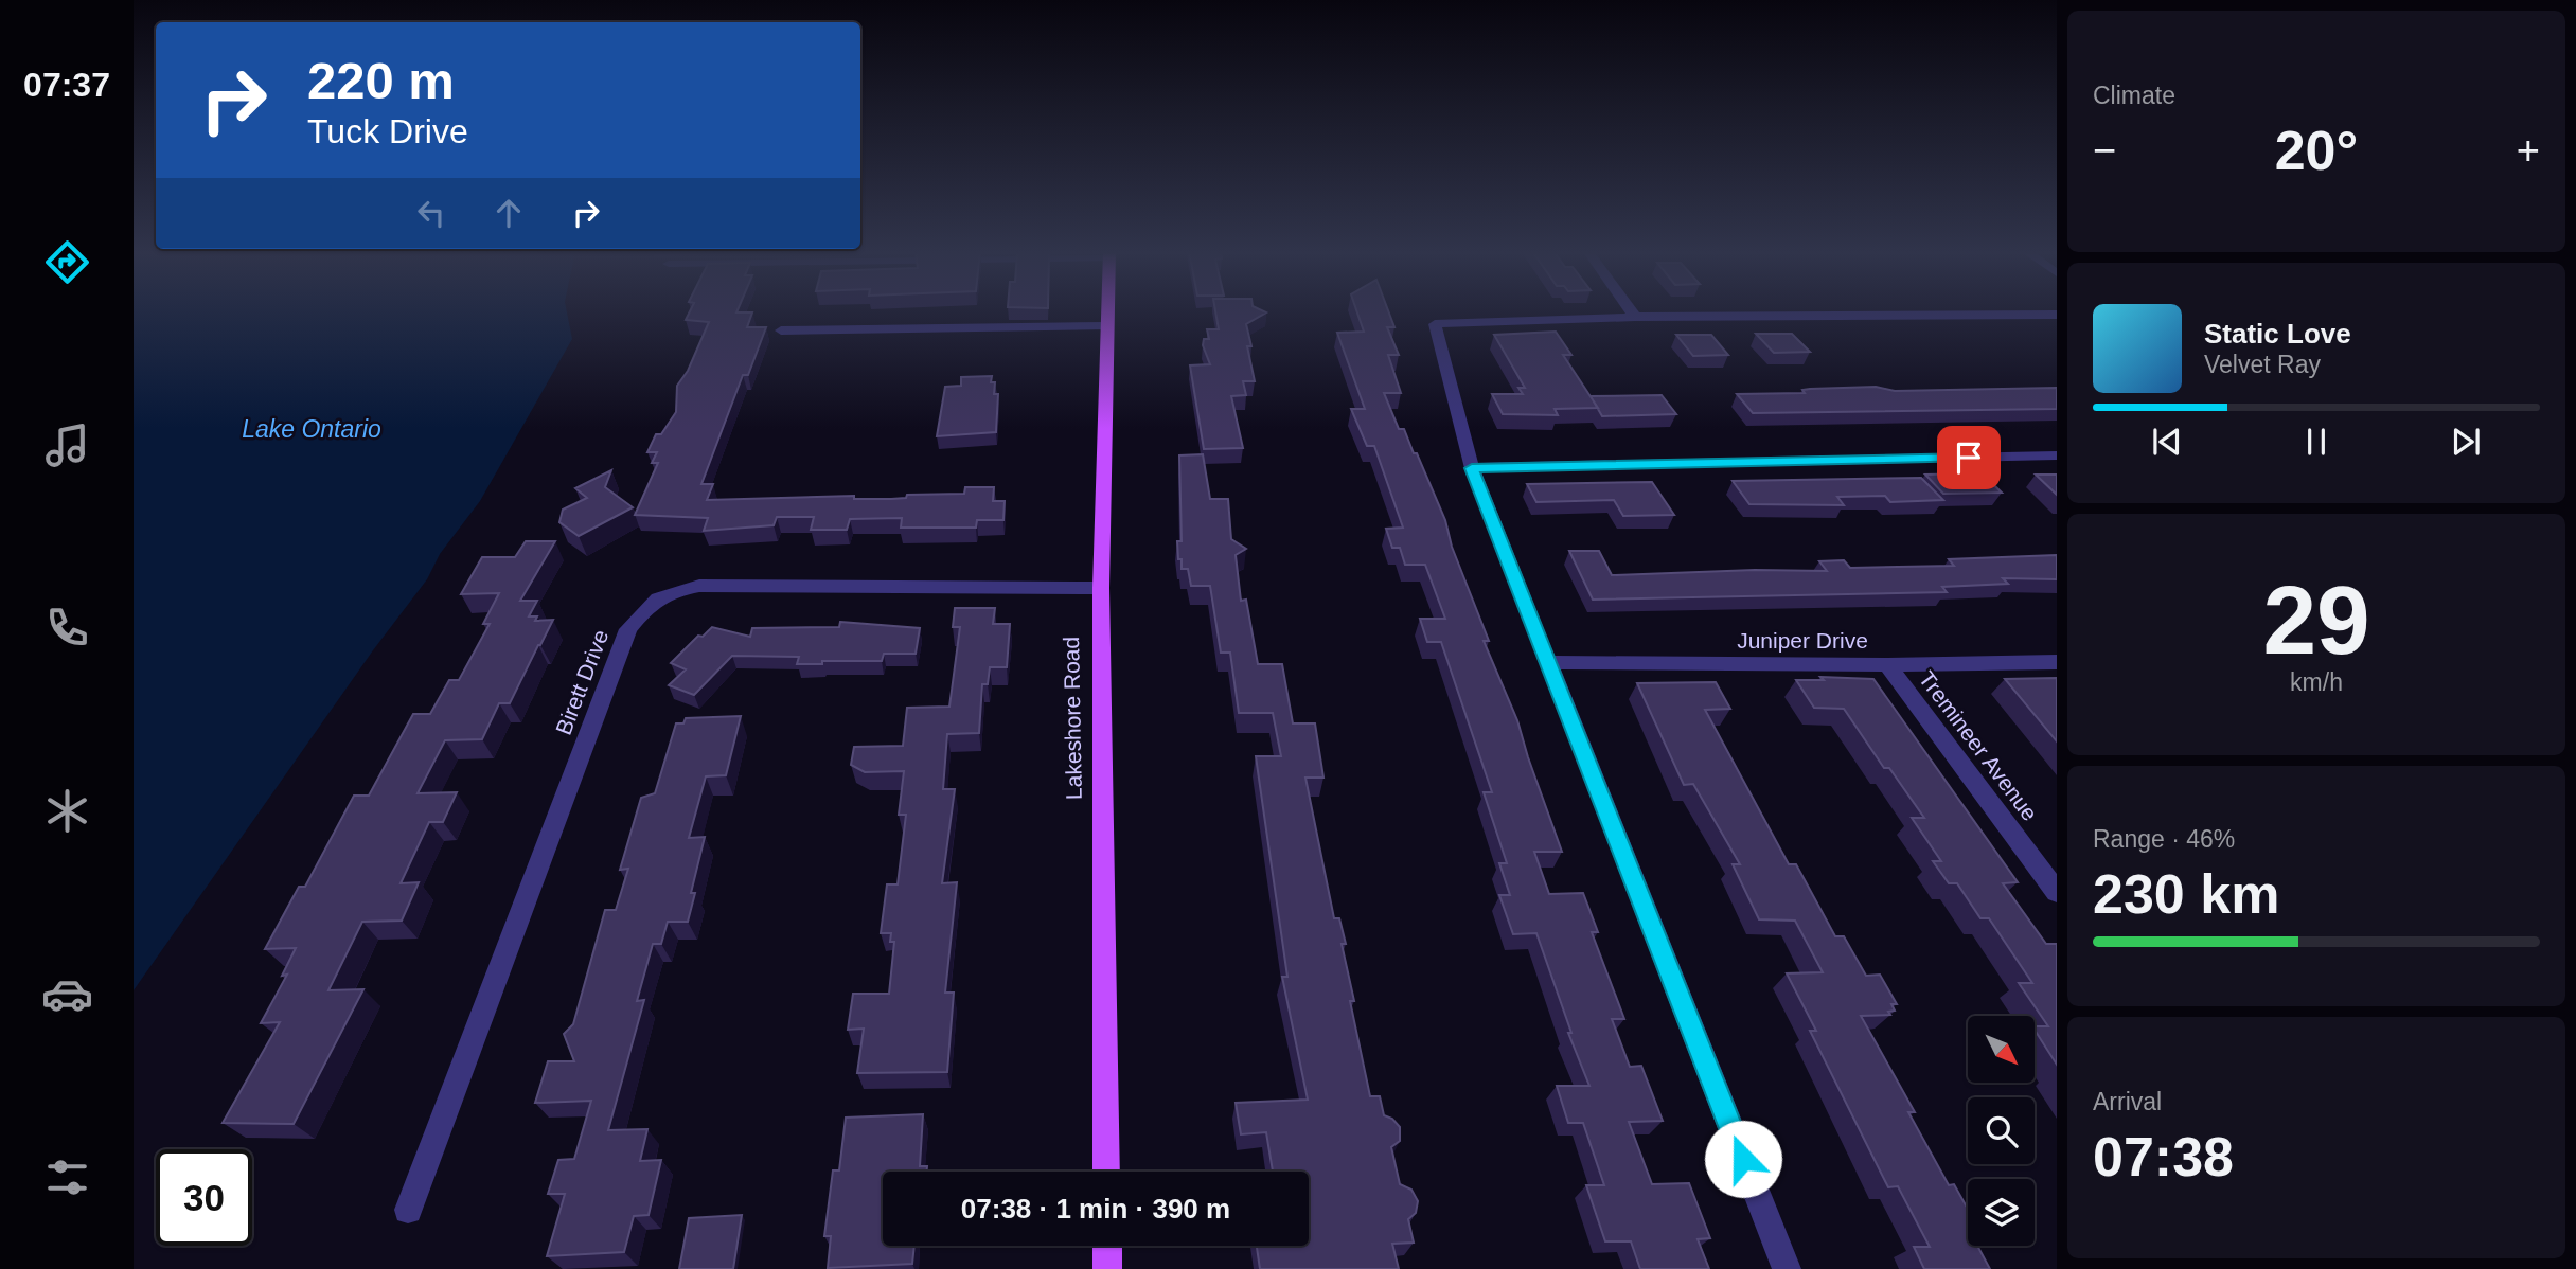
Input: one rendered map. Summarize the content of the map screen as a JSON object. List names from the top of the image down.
{
  "streets": {
    "main road": ["Lakeshore Road"],
    "street": ["Juniper Drive", "Birett Drive", "Tremineer Avenue"]
  },
  "crossings": [
    ["Juniper Drive", "Tremineer Avenue"],
    ["Birett Drive", "Lakeshore Road"]
  ],
  "water": ["Lake Ontario"],
  "north": "bottom right",
  "page": {
    "tabs": "07:37",
    "tile": [
      "Climate",
      ["29", "km/h"],
      ["Range · 46%", "230 km"],
      ["Arrival", "07:38"]
    ],
    "turn": ["220 m", "Tuck Drive"],
    "heat": ["−", "20°", "+"],
    "song": ["Static Love", "Velvet Ray"],
    "limit": "30",
    "trip": "07:38 · 1 min · 390 m"
  }
}
